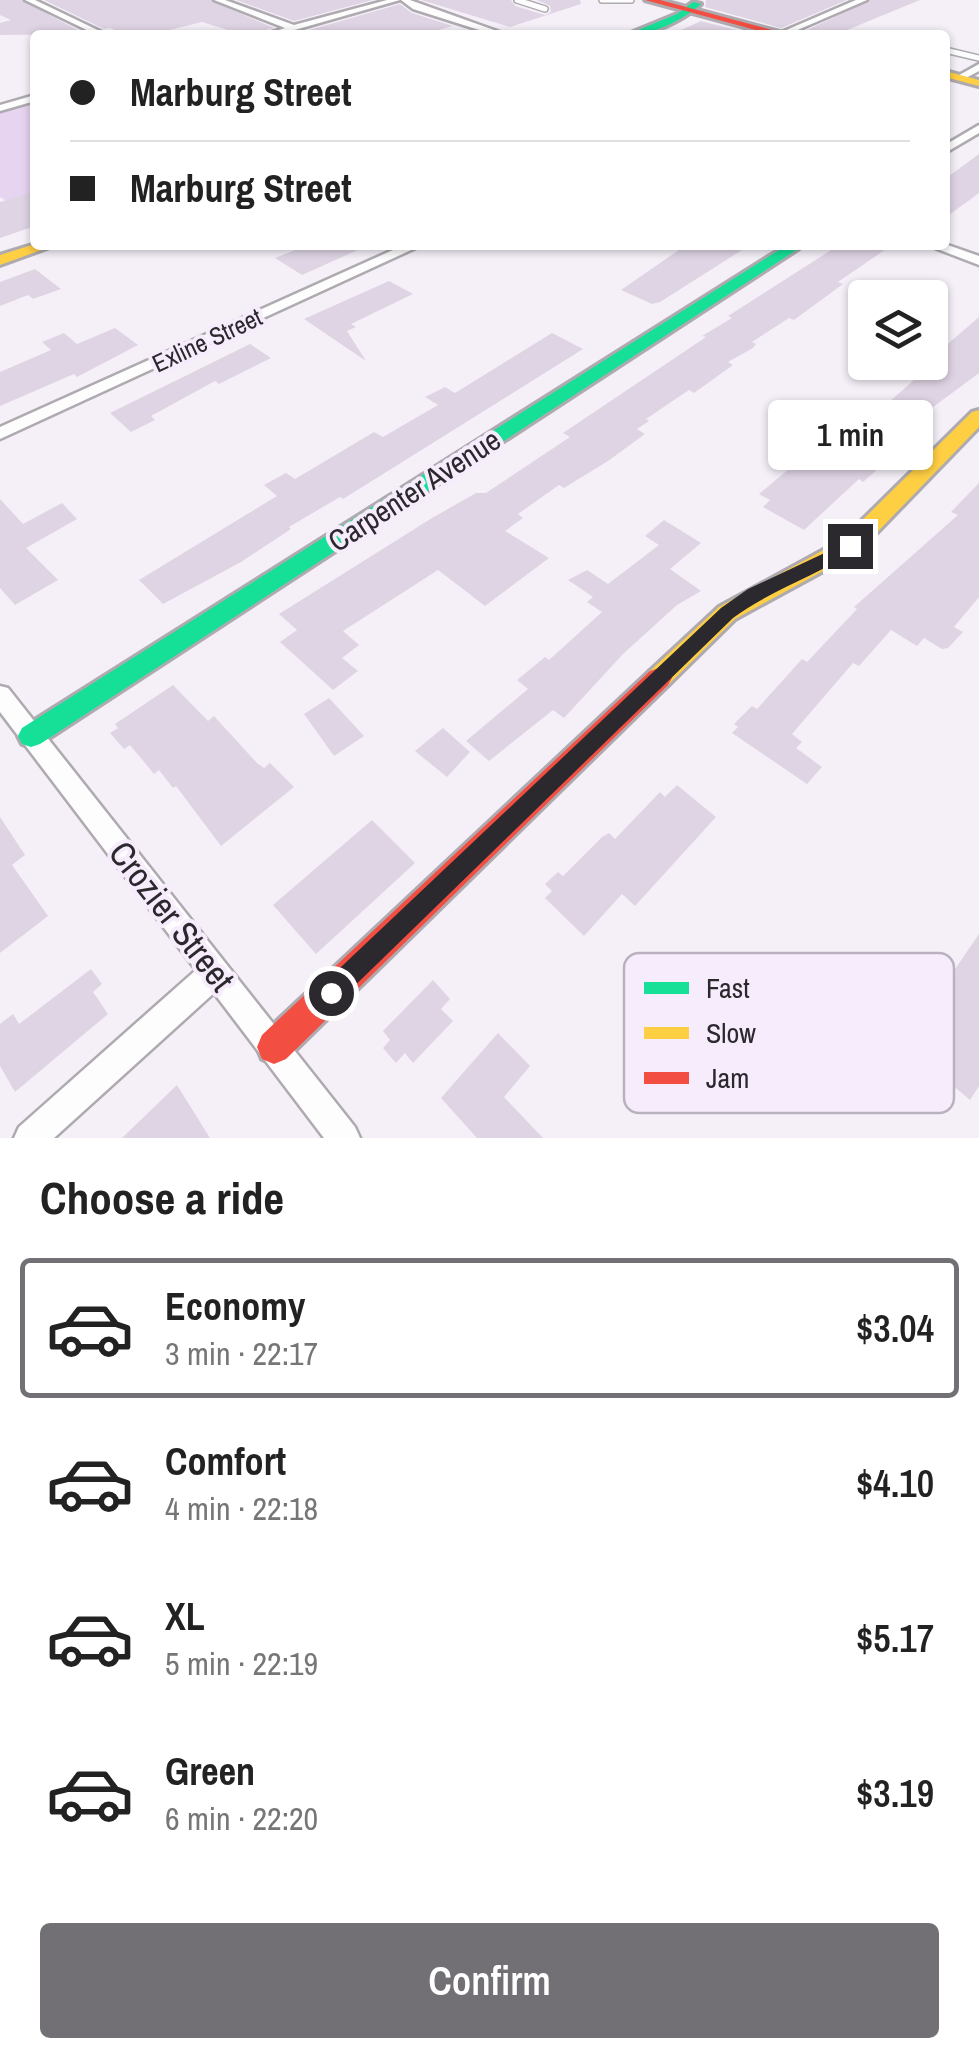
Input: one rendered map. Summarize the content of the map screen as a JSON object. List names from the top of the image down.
{
  "streets": {
    "street": ["Exline Street", "Carpenter Avenue", "Crozier Street"]
  },
  "crossings": [
    ["Carpenter Avenue", "Crozier Street"]
  ],
  "legend": ["Fast", "Slow", "Jam"],
  "page": {
    "banner": ["Marburg Street", "Marburg Street"],
    "bubble": "1 min",
    "heading": "Choose a ride",
    "list": [
      {
        "name": "Economy",
        "note": "3 min · 22:17",
        "value": "$3.04"
      },
      {
        "name": "Comfort",
        "note": "4 min · 22:18",
        "value": "$4.10"
      },
      {
        "name": "XL",
        "note": "5 min · 22:19",
        "value": "$5.17"
      },
      {
        "name": "Green",
        "note": "6 min · 22:20",
        "value": "$3.19"
      }
    ],
    "buttons": "Confirm"
  }
}
